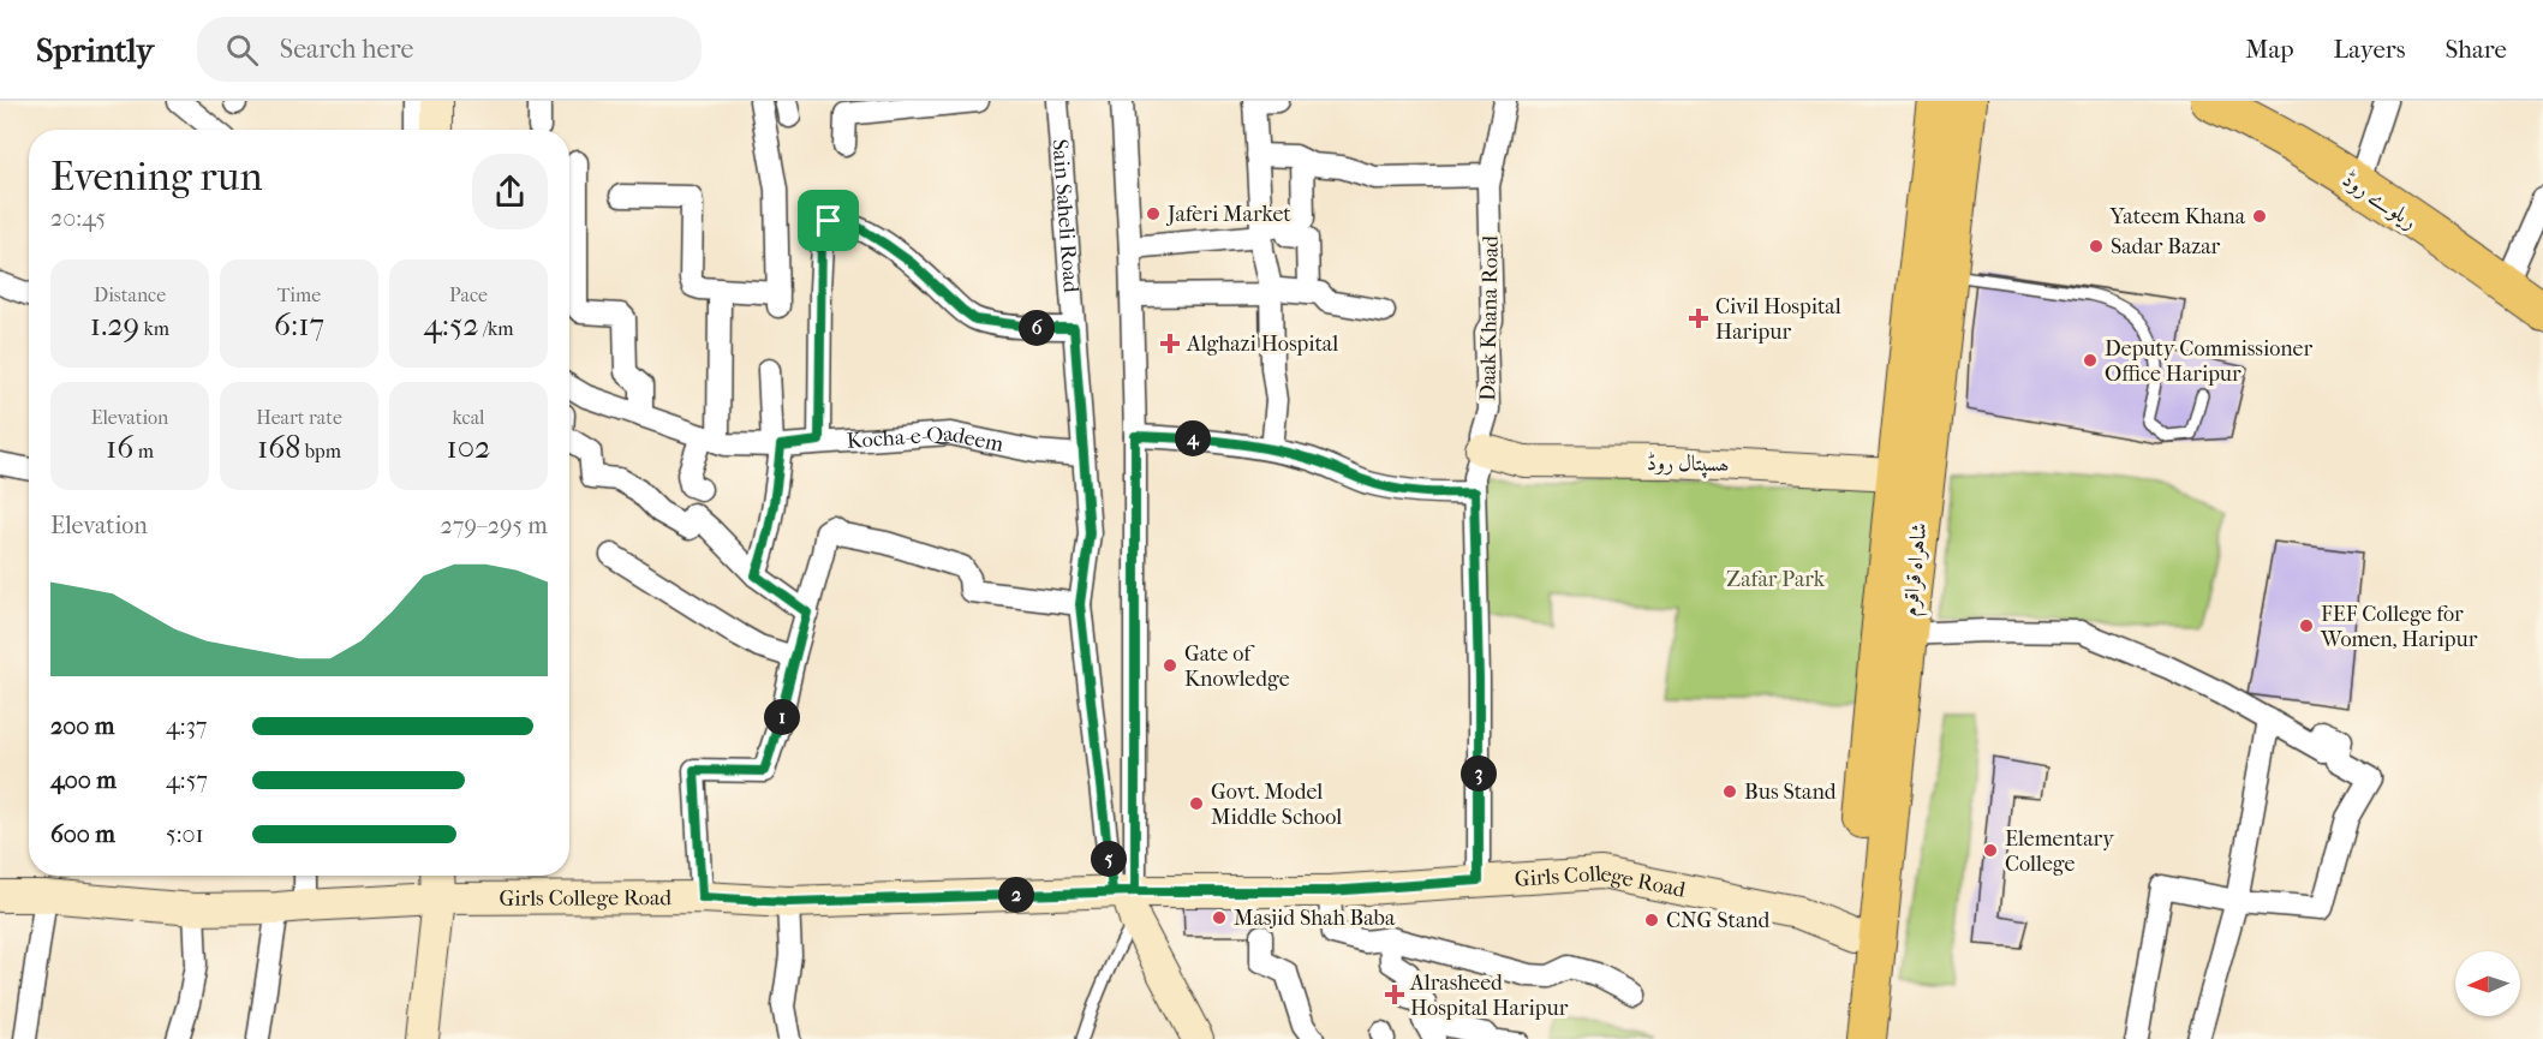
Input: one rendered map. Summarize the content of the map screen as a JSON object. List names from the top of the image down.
{
  "streets": {
    "highway": ["ریلوے روڈ", "شاہراہ قراقرم"],
    "main road": ["ھسپتال روڈ", "Girls College Road"],
    "street": ["Sain Saheli Road", "Daak Khana Road", "Kocha-e-Qadeem"]
  },
  "crossings": [
    ["Sain Saheli Road", "Kocha-e-Qadeem"],
    ["Sain Saheli Road", "Girls College Road"],
    ["Daak Khana Road", "ھسپتال روڈ"],
    ["Daak Khana Road", "Girls College Road"],
    ["ھسپتال روڈ", "شاہراہ قراقرم"],
    ["شاہراہ قراقرم", "Girls College Road"]
  ],
  "parks": ["Zafar Park"],
  "places": {
    "other": [
      "Jaferi Market",
      "Yateem Khana",
      "Sadar Bazar",
      "Deputy Commissioner Office Haripur",
      "FEF College for Women, Haripur",
      "Gate of Knowledge",
      "Bus Stand",
      "Govt. Model Middle School",
      "Elementary College",
      "Masjid Shah Baba",
      "CNG Stand"
    ],
    "health": ["Civil Hospital Haripur", "Alghazi Hospital", "Alrasheed Hospital Haripur"]
  },
  "north": "left",
  "page": {
    "header": "Sprintly",
    "search": "Search here",
    "nav": ["Map", "Layers", "Share"],
    "heading": ["Evening run", "20:45"],
    "stats": [
      ["Distance", "1.29 km"],
      ["Time", "6:17"],
      ["Pace", "4:52 /km"],
      ["Elevation", "16 m"],
      ["Heart rate", "168 bpm"],
      ["kcal", "102"]
    ],
    "pins": [
      "6",
      "4",
      "1",
      "3",
      "5",
      "2"
    ],
    "chart": ["Elevation", "279–295 m"],
    "list": [
      {
        "name": "200 m",
        "note": "4:37"
      },
      {
        "name": "400 m",
        "note": "4:57"
      },
      {
        "name": "600 m",
        "note": "5:01"
      }
    ]
  }
}
